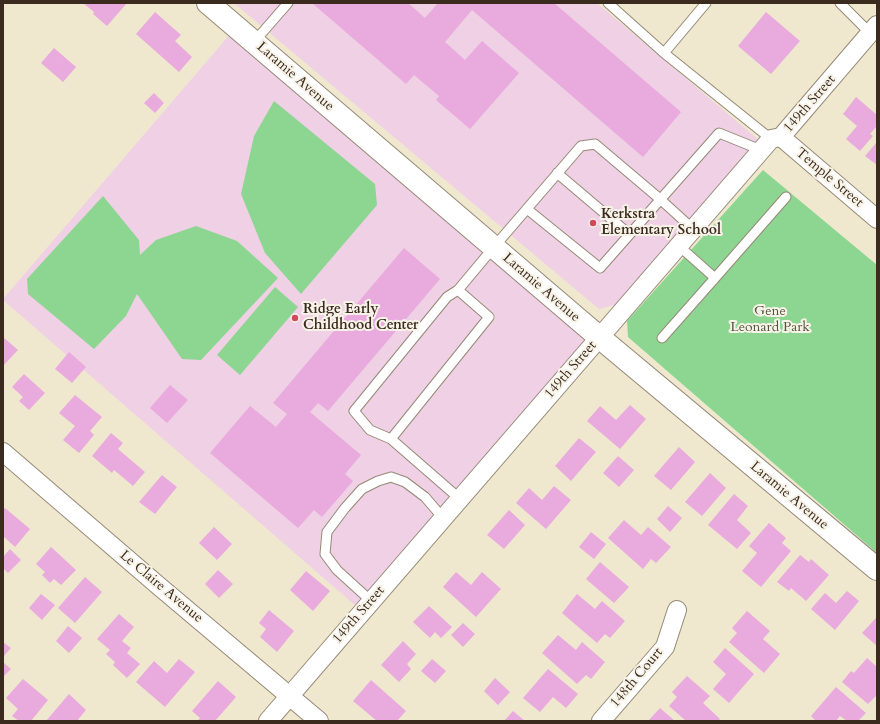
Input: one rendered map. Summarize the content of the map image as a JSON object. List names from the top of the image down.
{
  "streets": {
    "street": [
      "Laramie Avenue",
      "149th Street",
      "Temple Street",
      "Le Claire Avenue",
      "148th Court"
    ]
  },
  "crossings": [
    ["Laramie Avenue", "149th Street"],
    ["149th Street", "Temple Street"],
    ["149th Street", "Le Claire Avenue"]
  ],
  "parks": ["Gene Leonard Park"],
  "places": ["Kerkstra Elementary School", "Ridge Early Childhood Center"]
}
